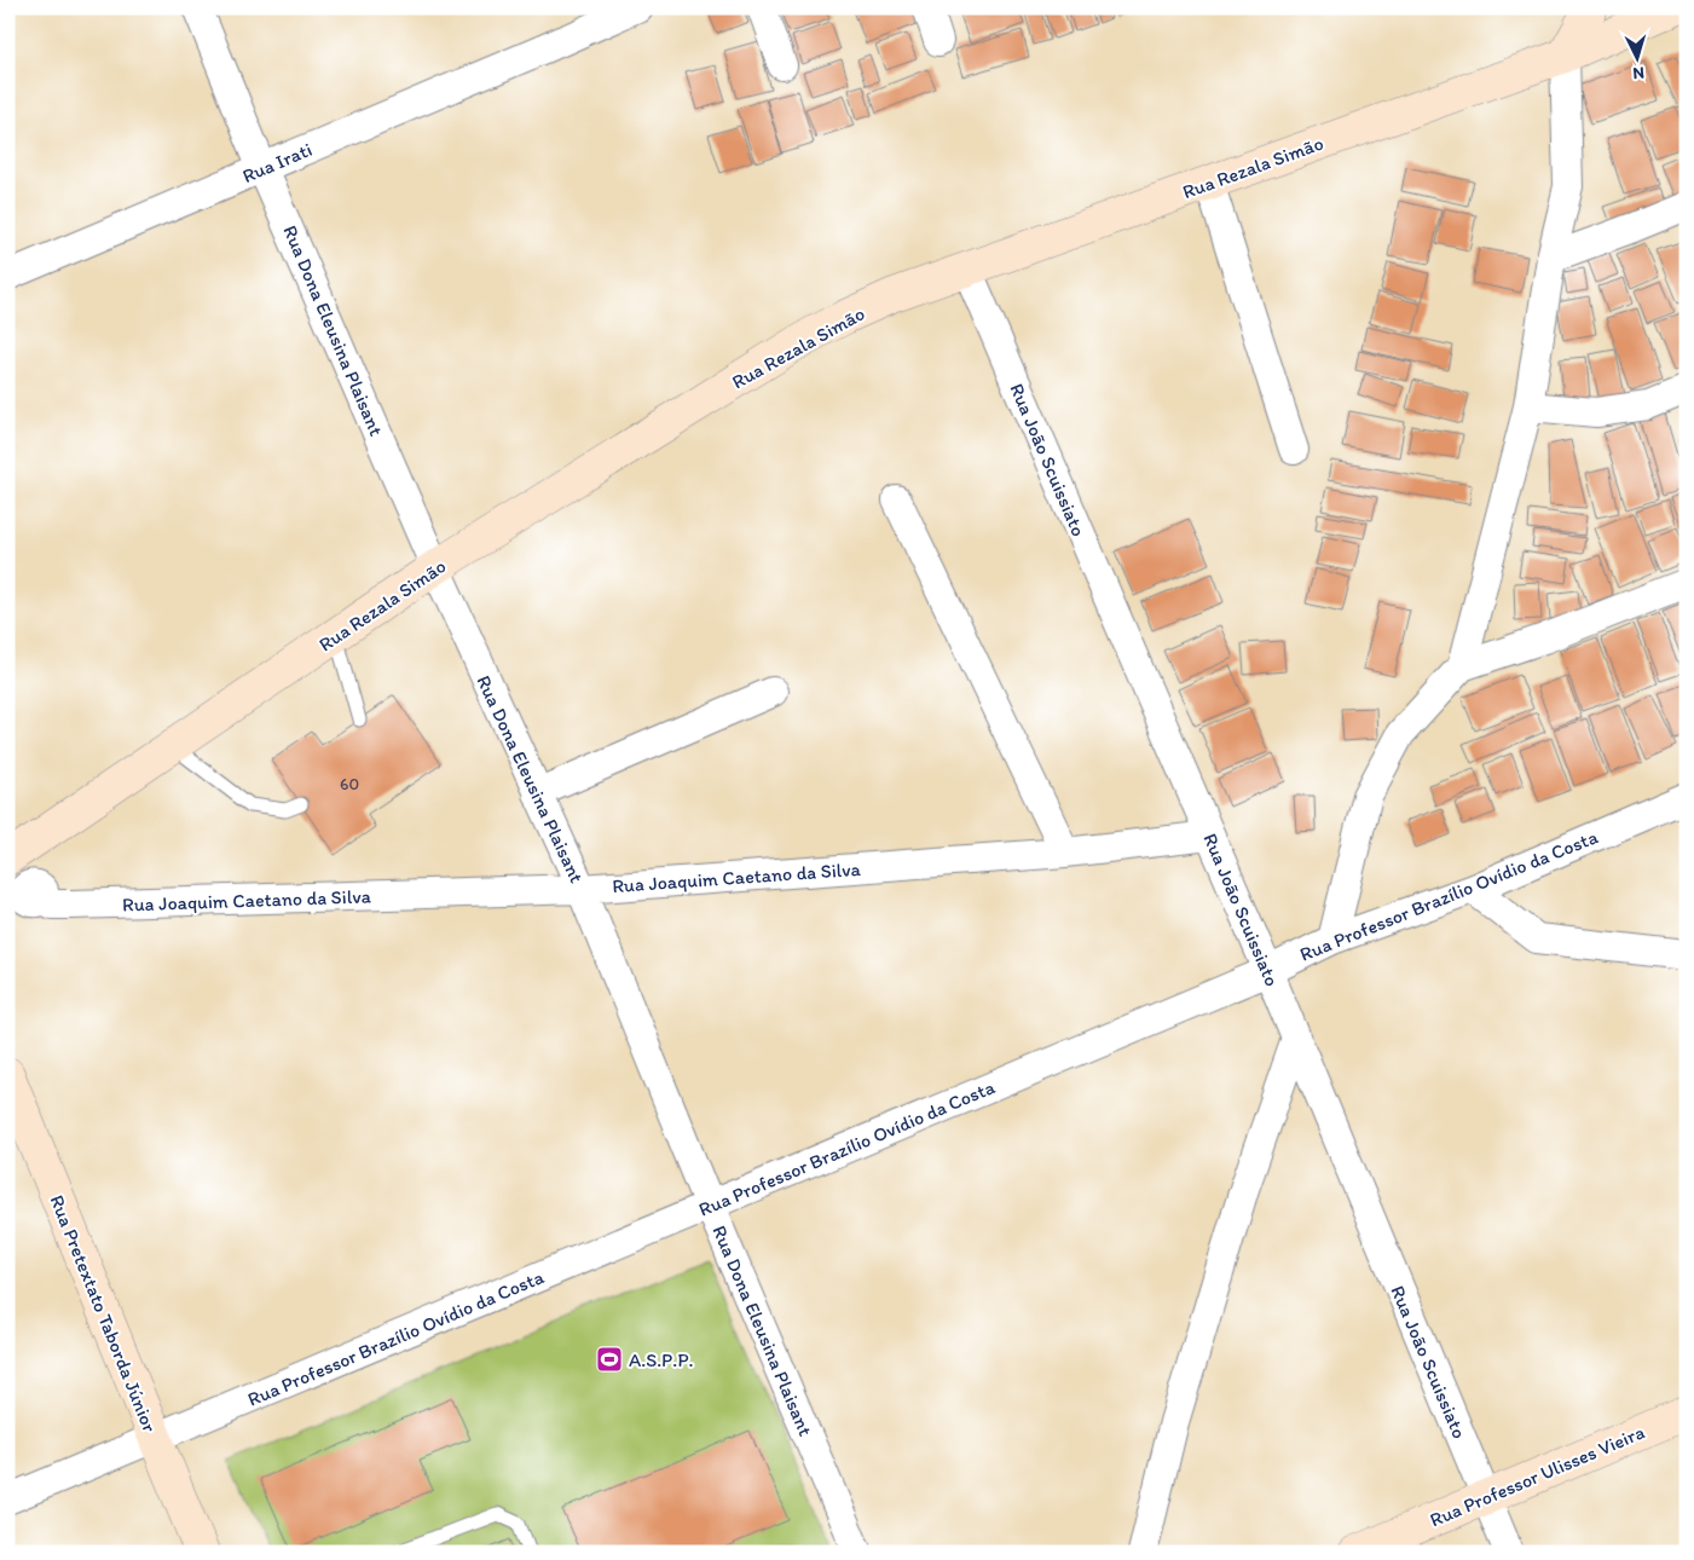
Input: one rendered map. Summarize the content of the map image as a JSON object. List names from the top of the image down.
{
  "streets": {
    "main road": ["Rua Rezala Simão", "Rua Pretextato Taborda Júnior", "Rua Professor Ulisses Vieira"],
    "street": [
      "Rua Irati",
      "Rua Dona Eleusina Plaisant",
      "Rua João Scuissiato",
      "Rua Joaquim Caetano da Silva",
      "Rua Professor Brazílio Ovídio da Costa"
    ]
  },
  "crossings": [
    ["Rua Irati", "Rua Dona Eleusina Plaisant"],
    ["Rua Rezala Simão", "Rua Dona Eleusina Plaisant"],
    ["Rua Rezala Simão", "Rua João Scuissiato"],
    ["Rua Dona Eleusina Plaisant", "Rua Joaquim Caetano da Silva"],
    ["Rua Dona Eleusina Plaisant", "Rua Professor Brazílio Ovídio da Costa"],
    ["Rua João Scuissiato", "Rua Joaquim Caetano da Silva"],
    ["Rua João Scuissiato", "Rua Professor Brazílio Ovídio da Costa"],
    ["Rua João Scuissiato", "Rua Professor Ulisses Vieira"],
    ["Rua Professor Brazílio Ovídio da Costa", "Rua Pretextato Taborda Júnior"]
  ],
  "places": {
    "sports": ["A.S.P.P."]
  },
  "house_numbers": ["60"],
  "north": "bottom"
}
